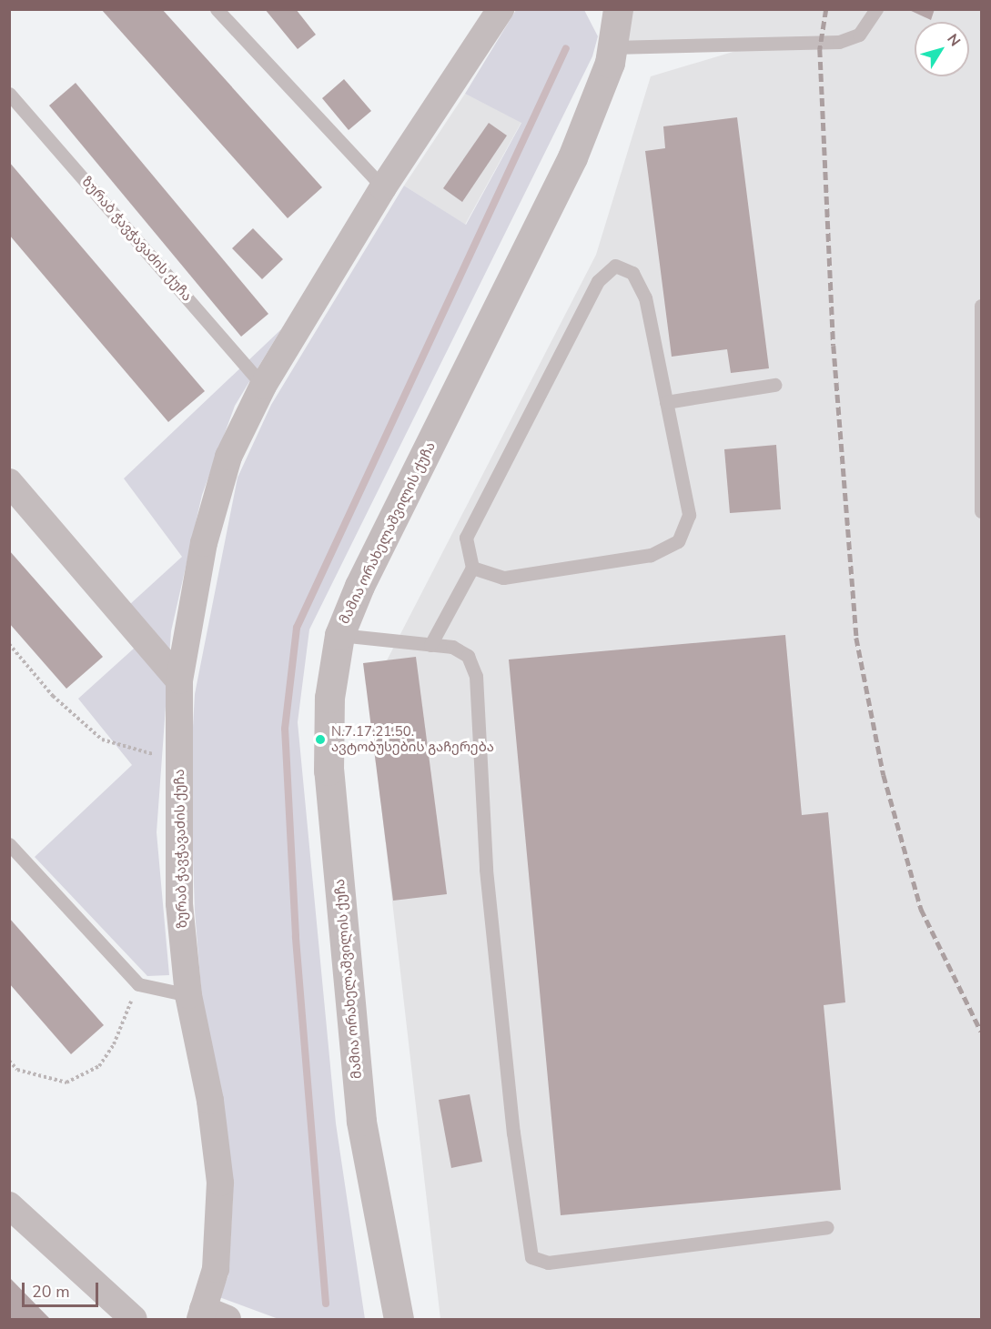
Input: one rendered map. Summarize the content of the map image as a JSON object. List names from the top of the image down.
{
  "streets": {
    "street": ["ზურაბ ჭავჭავაძის ქუჩა", "მამია ორახელაშვილის ქუჩა"]
  },
  "places": ["N.7.17.21.50. ავტობუსების გაჩერება"],
  "scale_bar": "20 m",
  "north": "top right"
}
